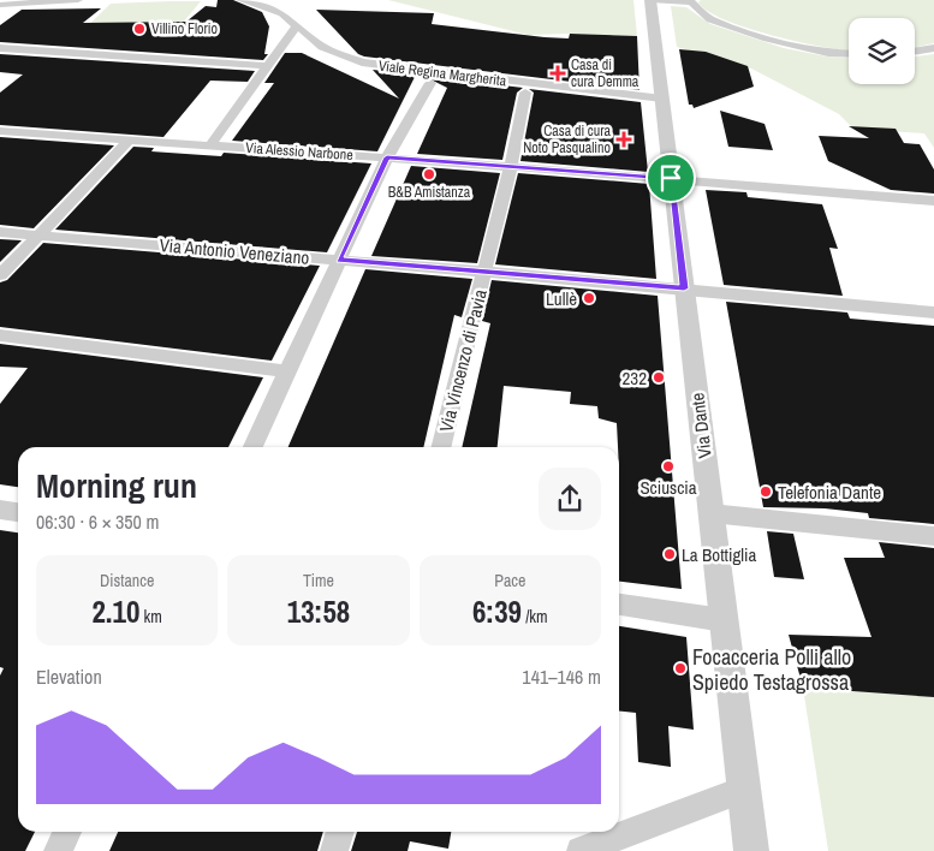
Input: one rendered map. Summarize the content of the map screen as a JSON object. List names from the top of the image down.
{
  "streets": {
    "street": [
      "Viale Regina Margherita",
      "Via Alessio Narbone",
      "Via Antonio Veneziano",
      "Via Vincenzo di Pavia",
      "Via Dante"
    ]
  },
  "crossings": [
    ["Viale Regina Margherita", "Via Dante"],
    ["Via Alessio Narbone", "Via Vincenzo di Pavia"],
    ["Via Alessio Narbone", "Via Dante"],
    ["Via Antonio Veneziano", "Via Vincenzo di Pavia"],
    ["Via Antonio Veneziano", "Via Dante"]
  ],
  "places": {
    "other": [
      "Villino Florio",
      "B&B Amistanza",
      "Lullè",
      "232",
      "Sciuscia",
      "Telefonia Dante",
      "La Bottiglia",
      "Focacceria Polli allo Spiedo Testagrossa"
    ],
    "health": ["Casa di cura Demma", "Casa di cura Noto Pasqualino"]
  },
  "page": {
    "heading": ["Morning run", "06:30 · 6 × 350 m"],
    "stats": [
      ["Distance", "2.10 km"],
      ["Time", "13:58"],
      ["Pace", "6:39 /km"]
    ],
    "chart": ["Elevation", "141–146 m"]
  }
}
